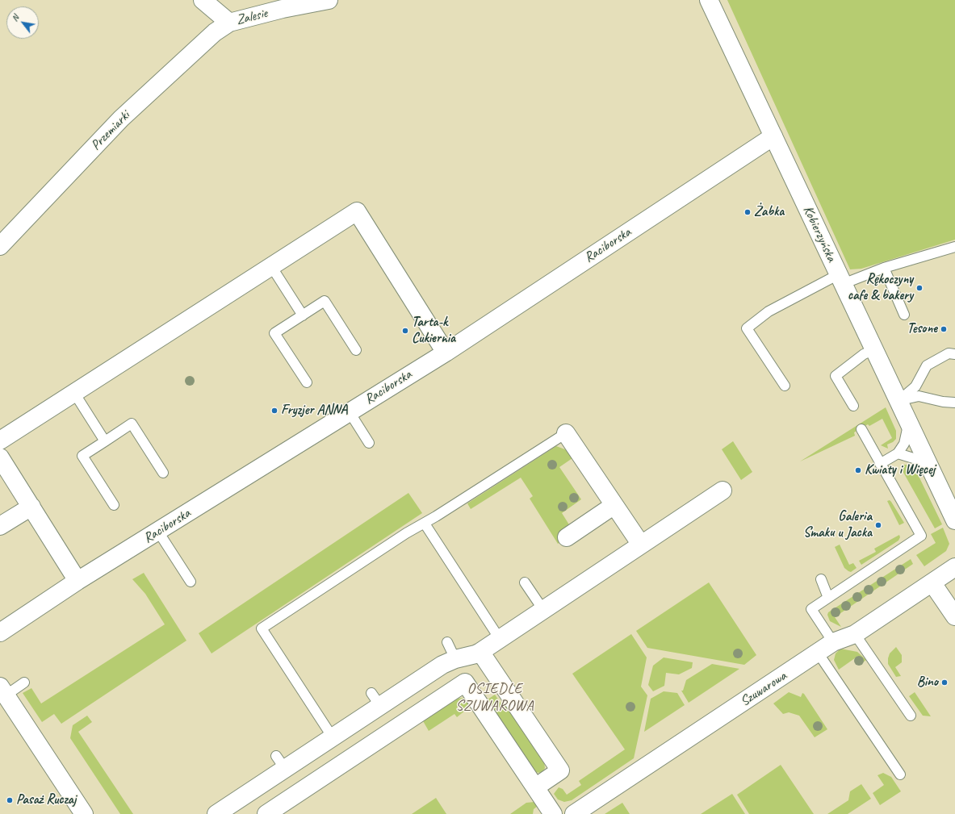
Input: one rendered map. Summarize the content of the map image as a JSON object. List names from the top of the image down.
{
  "streets": {
    "street": [
      "Zalesie",
      "Przemiarki",
      "Kobierzyńska",
      "Raciborska",
      "Szuwarowa"
    ]
  },
  "crossings": [
    ["Zalesie", "Przemiarki"],
    ["Kobierzyńska", "Raciborska"]
  ],
  "districts": ["OSIEDLE SZUWAROWA"],
  "places": [
    "Żabka",
    "Rękoczyny cafe & bakery",
    "Tesone",
    "Tarta-k Cukiernia",
    "Fryzjer ANNA",
    "Kwiaty i Więcej",
    "Galeria Smaku u Jacka",
    "Bino",
    "Pasaż Ruczaj"
  ],
  "north": "top left"
}
